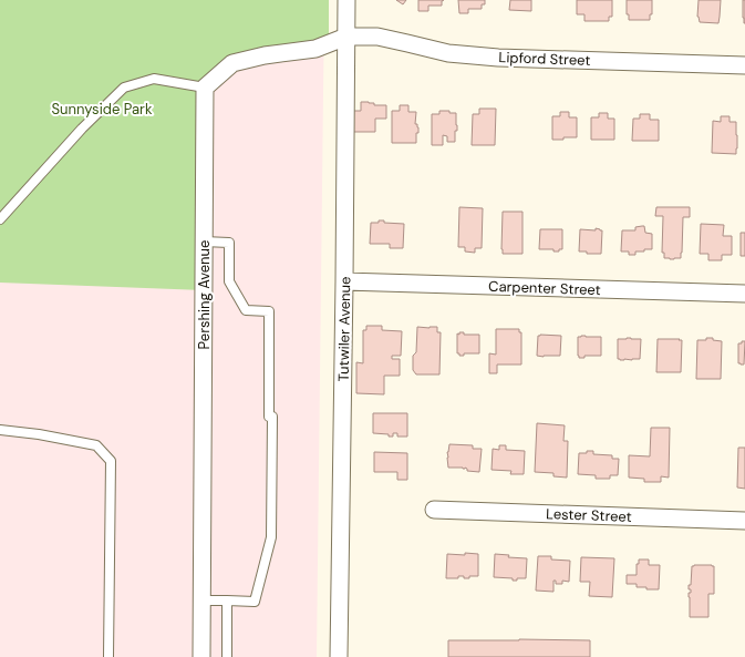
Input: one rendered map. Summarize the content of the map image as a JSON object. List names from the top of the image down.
{
  "streets": {
    "street": [
      "Lipford Street",
      "Carpenter Street",
      "Pershing Avenue",
      "Tutwiler Avenue",
      "Lester Street"
    ]
  },
  "crossings": [
    ["Lipford Street", "Tutwiler Avenue"],
    ["Carpenter Street", "Tutwiler Avenue"]
  ],
  "parks": ["Sunnyside Park"]
}
